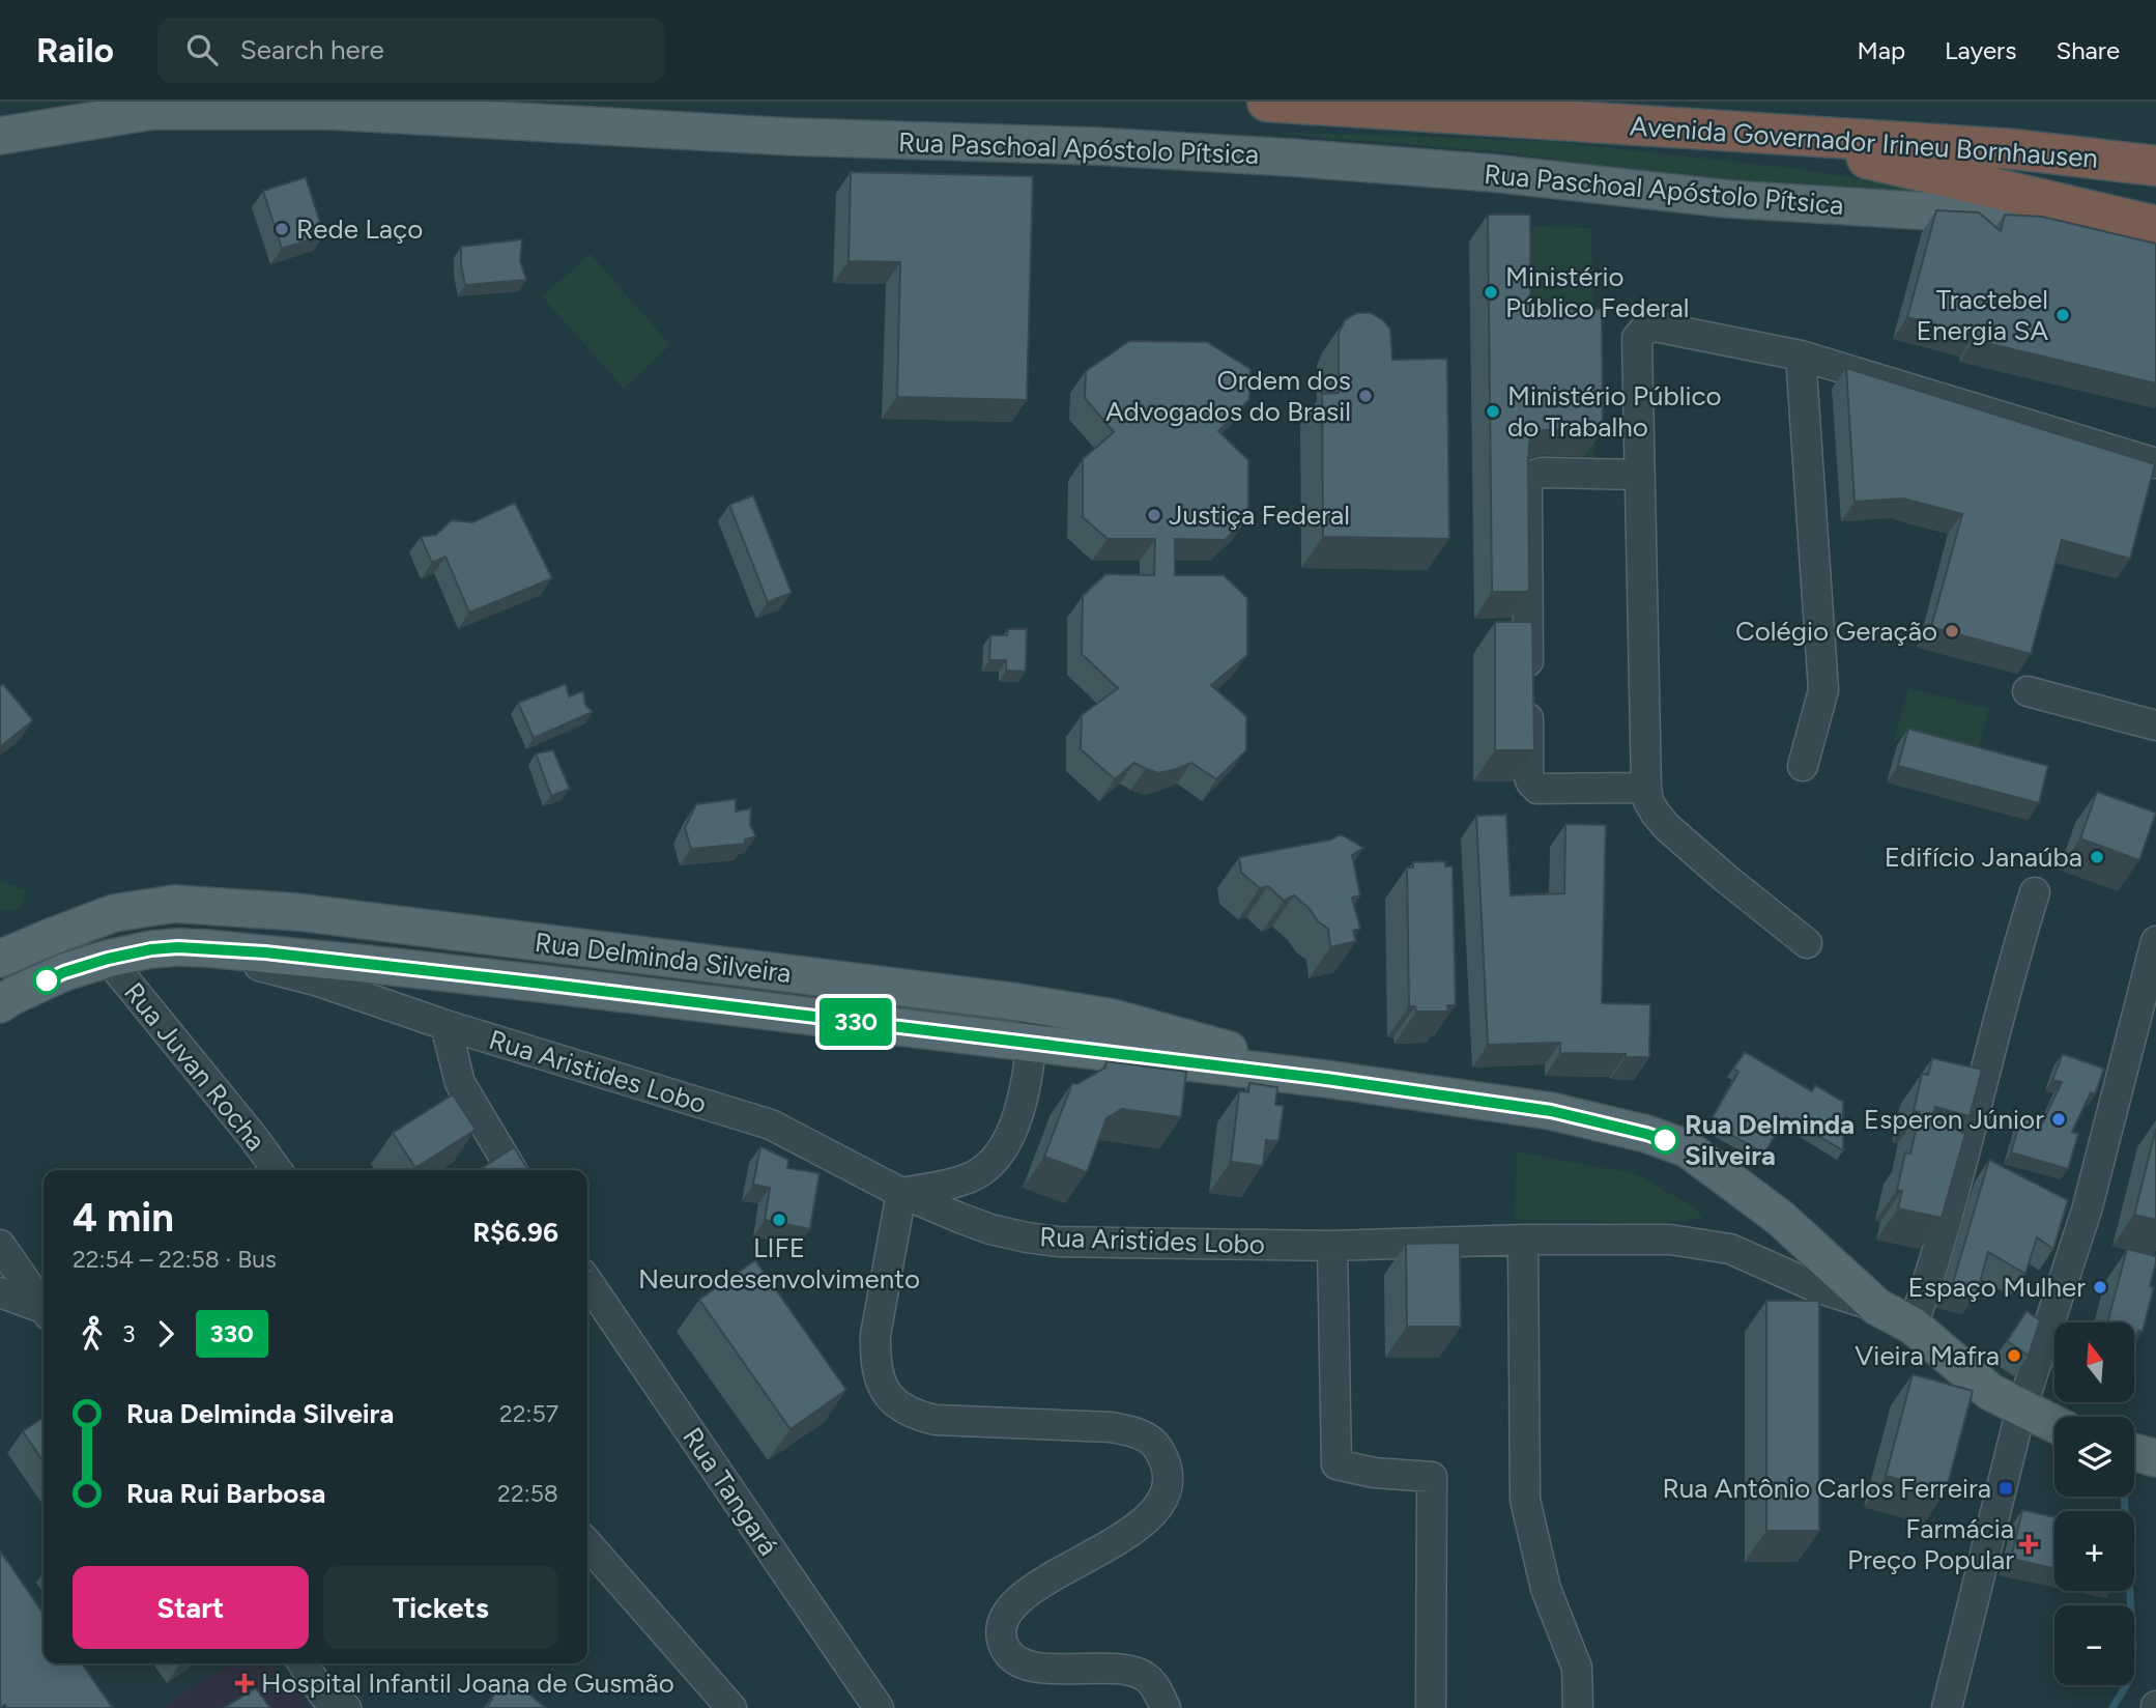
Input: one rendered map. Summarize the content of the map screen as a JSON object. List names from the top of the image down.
{
  "streets": {
    "highway": ["Avenida Governador Irineu Bornhausen"],
    "main road": ["Rua Paschoal Apóstolo Pítsica", "Rua Delminda Silveira"],
    "street": ["Rua Juvan Rocha", "Rua Aristides Lobo", "Rua Tangará"]
  },
  "crossings": [
    ["Rua Delminda Silveira", "Rua Juvan Rocha"],
    ["Rua Delminda Silveira", "Rua Aristides Lobo"]
  ],
  "places": {
    "other": [
      "Rede Laço",
      "Ministério Público Federal",
      "Tractebel Energia SA",
      "Ordem dos Advogados do Brasil",
      "Ministério Público do Trabalho",
      "Justiça Federal",
      "Colégio Geração",
      "Edifício Janaúba",
      "Esperon Júnior",
      "Rua Delminda Silveira",
      "LIFE Neurodesenvolvimento",
      "Espaço Mulher",
      "Vieira Mafra"
    ],
    "transit": ["Rua Antônio Carlos Ferreira"],
    "health": ["Farmácia Preço Popular", "Hospital Infantil Joana de Gusmão"]
  },
  "lines": ["bus line 330"],
  "north": "top",
  "page": {
    "header": "Railo",
    "search": "Search here",
    "nav": ["Map", "Layers", "Share"],
    "on_map": "330",
    "heading": ["4 min", "22:54 – 22:58 · Bus", "R$6.96"],
    "legs": ["3", "330"],
    "map_buttons": ["+", "−"],
    "list": [
      {
        "name": "Rua Delminda Silveira",
        "value": "22:57"
      },
      {
        "name": "Rua Rui Barbosa",
        "value": "22:58"
      }
    ],
    "buttons": ["Start", "Tickets"]
  }
}
